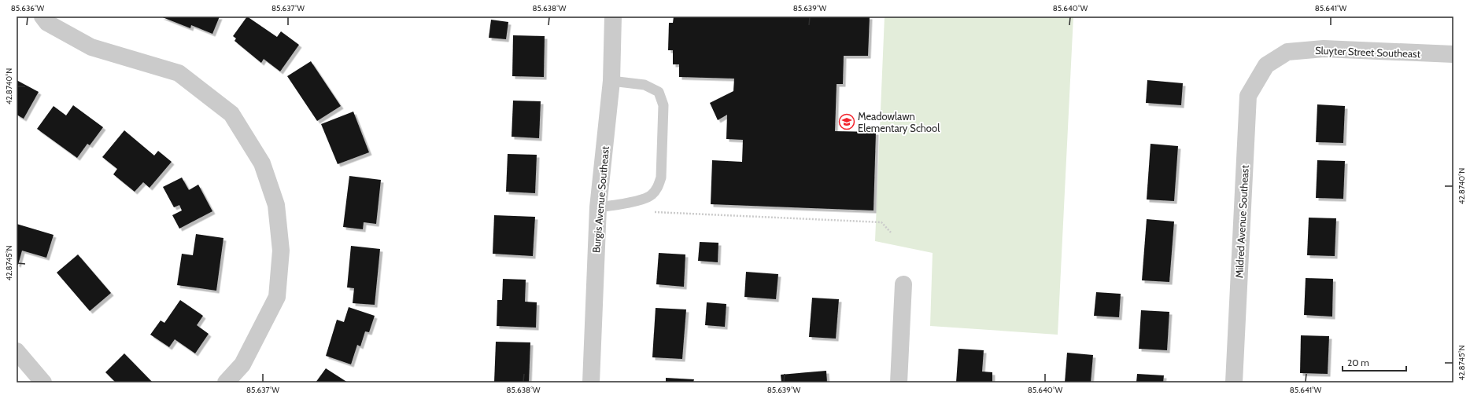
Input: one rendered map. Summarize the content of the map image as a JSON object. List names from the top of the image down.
{
  "streets": {
    "street": ["Sluyter Street Southeast", "Burgis Avenue Southeast", "Mildred Avenue Southeast"]
  },
  "crossings": [
    ["Sluyter Street Southeast", "Mildred Avenue Southeast"]
  ],
  "places": {
    "school or university": ["Meadowlawn Elementary School"]
  },
  "scale_bar": "20 m",
  "coordinates": [
    "85.636°W",
    "85.637°W",
    "85.638°W",
    "85.639°W",
    "85.640°W",
    "85.641°W",
    "42.8740°N",
    "42.8745°N"
  ]
}
